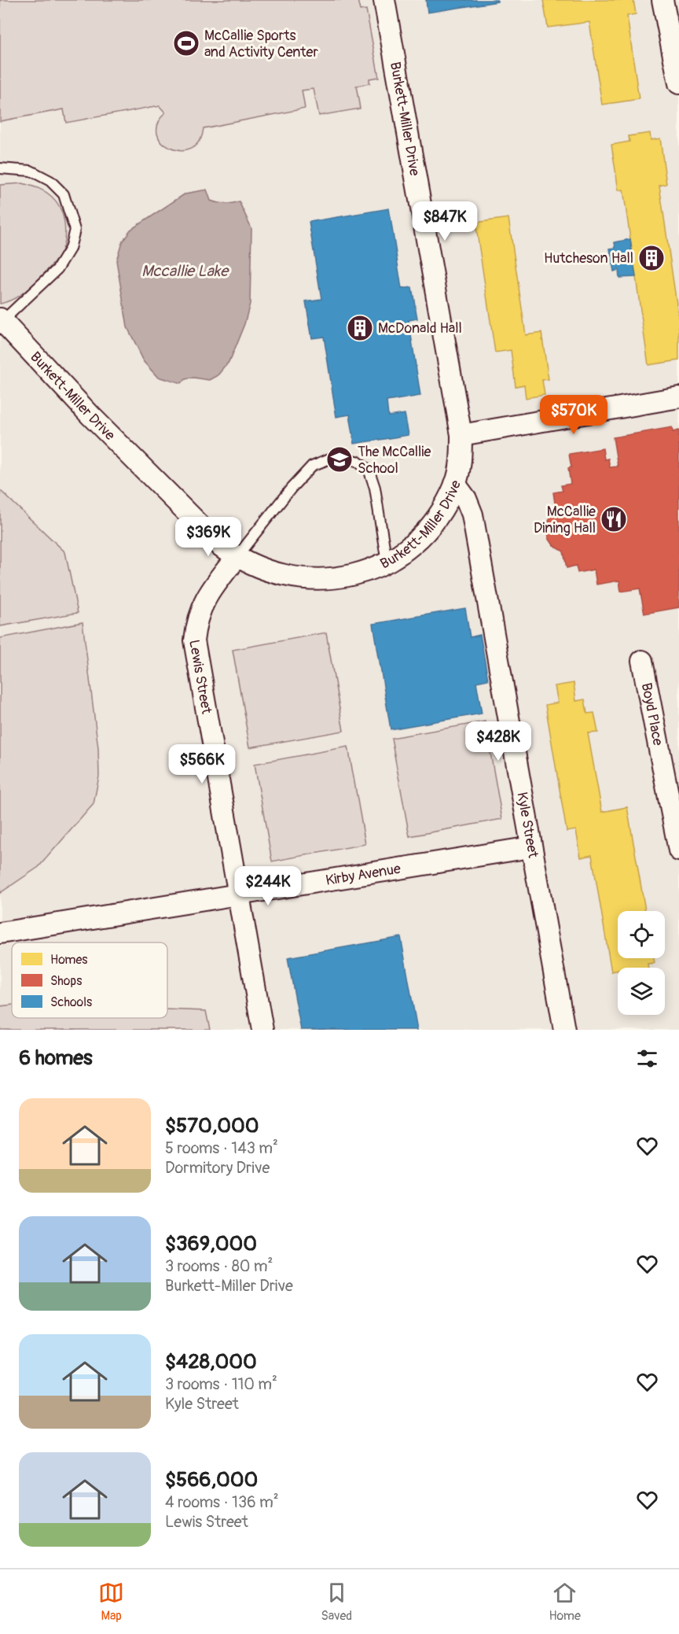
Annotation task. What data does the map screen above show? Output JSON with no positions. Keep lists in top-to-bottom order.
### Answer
{
  "streets": {
    "street": [
      "Burkett-Miller Drive",
      "Lewis Street",
      "Boyd Place",
      "Kyle Street",
      "Kirby Avenue"
    ]
  },
  "crossings": [
    ["Burkett-Miller Drive", "Lewis Street"],
    ["Burkett-Miller Drive", "Kyle Street"],
    ["Lewis Street", "Kirby Avenue"],
    ["Kyle Street", "Kirby Avenue"]
  ],
  "water": ["Mccallie Lake"],
  "places": {
    "sports": ["McCallie Sports and Activity Center"],
    "building": ["Hutcheson Hall", "McDonald Hall"],
    "school or university": ["The McCallie School"],
    "restaurant": ["McCallie Dining Hall"]
  },
  "legend": ["Homes", "Shops", "Schools"],
  "page": {
    "price": [
      "$847K",
      "$570K",
      "$369K",
      "$428K",
      "$566K",
      "$244K"
    ],
    "heading": "6 homes",
    "list": [
      {
        "name": "$570,000",
        "note": "5 rooms · 143 m² · Dormitory Drive"
      },
      {
        "name": "$369,000",
        "note": "3 rooms · 80 m² · Burkett-Miller Drive"
      },
      {
        "name": "$428,000",
        "note": "3 rooms · 110 m² · Kyle Street"
      },
      {
        "name": "$566,000",
        "note": "4 rooms · 136 m² · Lewis Street"
      }
    ],
    "tabs": ["Map", "Saved", "Home"]
  }
}
